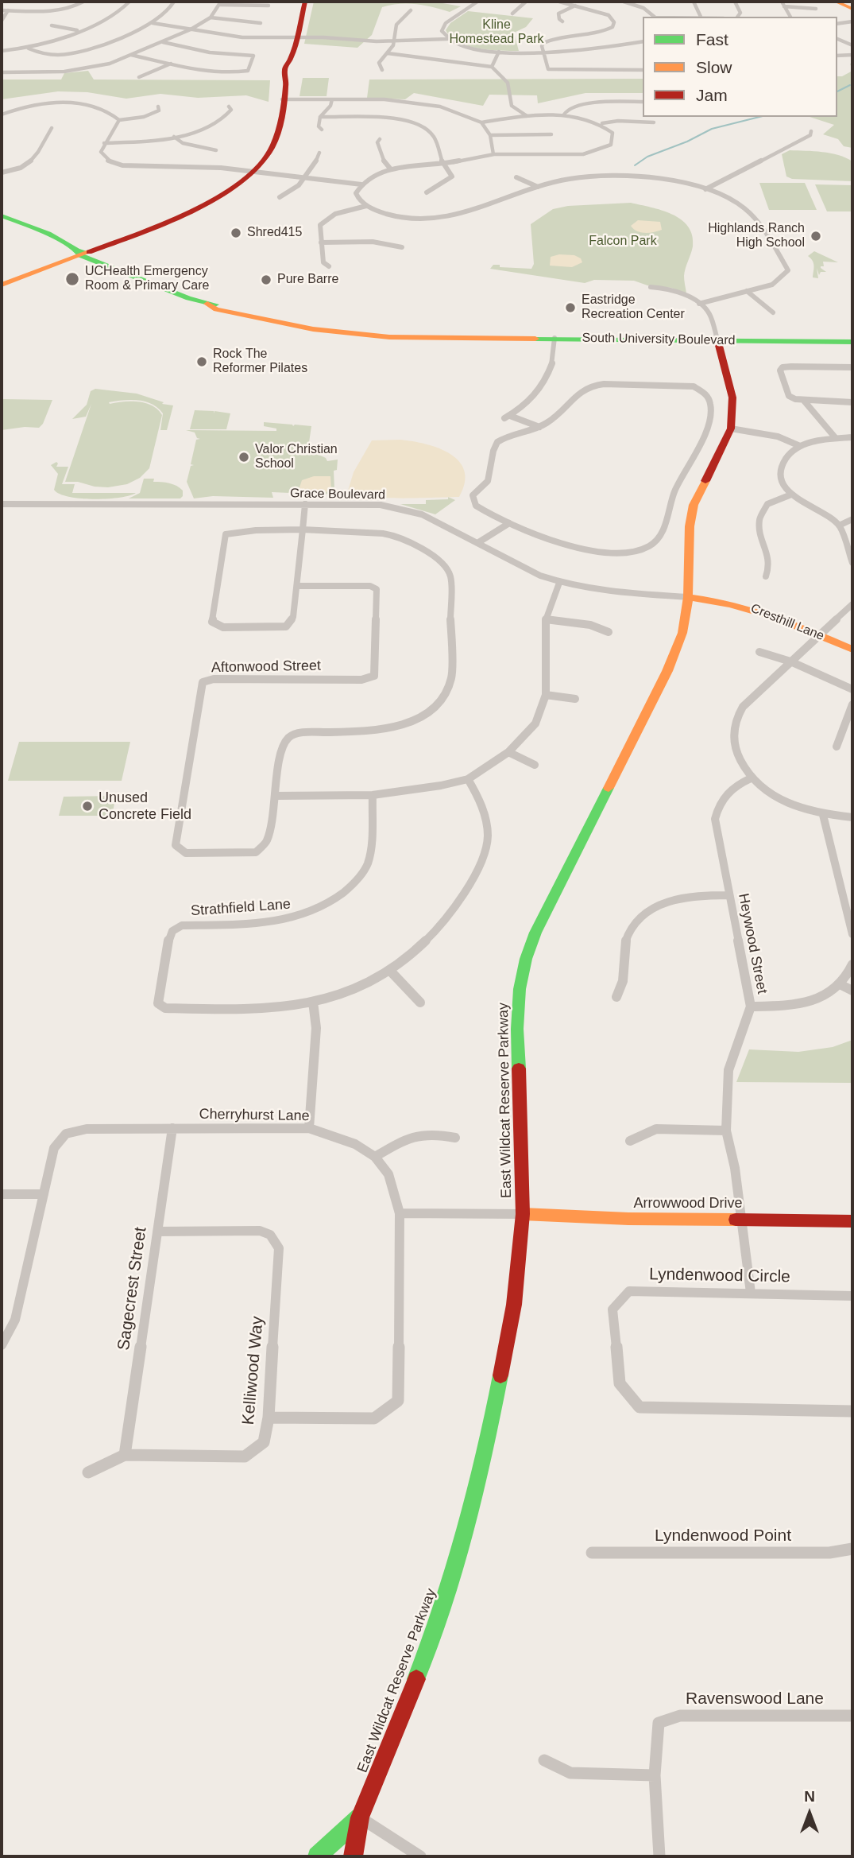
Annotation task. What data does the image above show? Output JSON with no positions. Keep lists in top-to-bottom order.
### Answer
{
  "streets": {
    "main road": [
      "South University Boulevard",
      "Cresthill Lane",
      "East Wildcat Reserve Parkway",
      "Arrowwood Drive"
    ],
    "street": [
      "Grace Boulevard",
      "Aftonwood Street",
      "Strathfield Lane",
      "Heywood Street",
      "Cherryhurst Lane",
      "Lyndenwood Circle",
      "Sagecrest Street",
      "Kelliwood Way",
      "Lyndenwood Point",
      "Ravenswood Lane"
    ]
  },
  "crossings": [
    ["South University Boulevard", "East Wildcat Reserve Parkway"],
    ["Grace Boulevard", "Cresthill Lane"],
    ["Grace Boulevard", "East Wildcat Reserve Parkway"],
    ["Cresthill Lane", "East Wildcat Reserve Parkway"],
    ["Heywood Street", "Arrowwood Drive"],
    ["Heywood Street", "Lyndenwood Circle"],
    ["East Wildcat Reserve Parkway", "Arrowwood Drive"],
    ["Cherryhurst Lane", "Sagecrest Street"],
    ["Cherryhurst Lane", "Kelliwood Way"],
    ["Sagecrest Street", "Kelliwood Way"]
  ],
  "parks": ["Kline Homestead Park", "Falcon Park"],
  "places": [
    "Shred415",
    "Highlands Ranch High School",
    "UCHealth Emergency Room & Primary Care",
    "Pure Barre",
    "Eastridge Recreation Center",
    "Rock The Reformer Pilates",
    "Valor Christian School",
    "Unused Concrete Field"
  ],
  "legend": ["Fast", "Slow", "Jam"],
  "north": "top"
}
